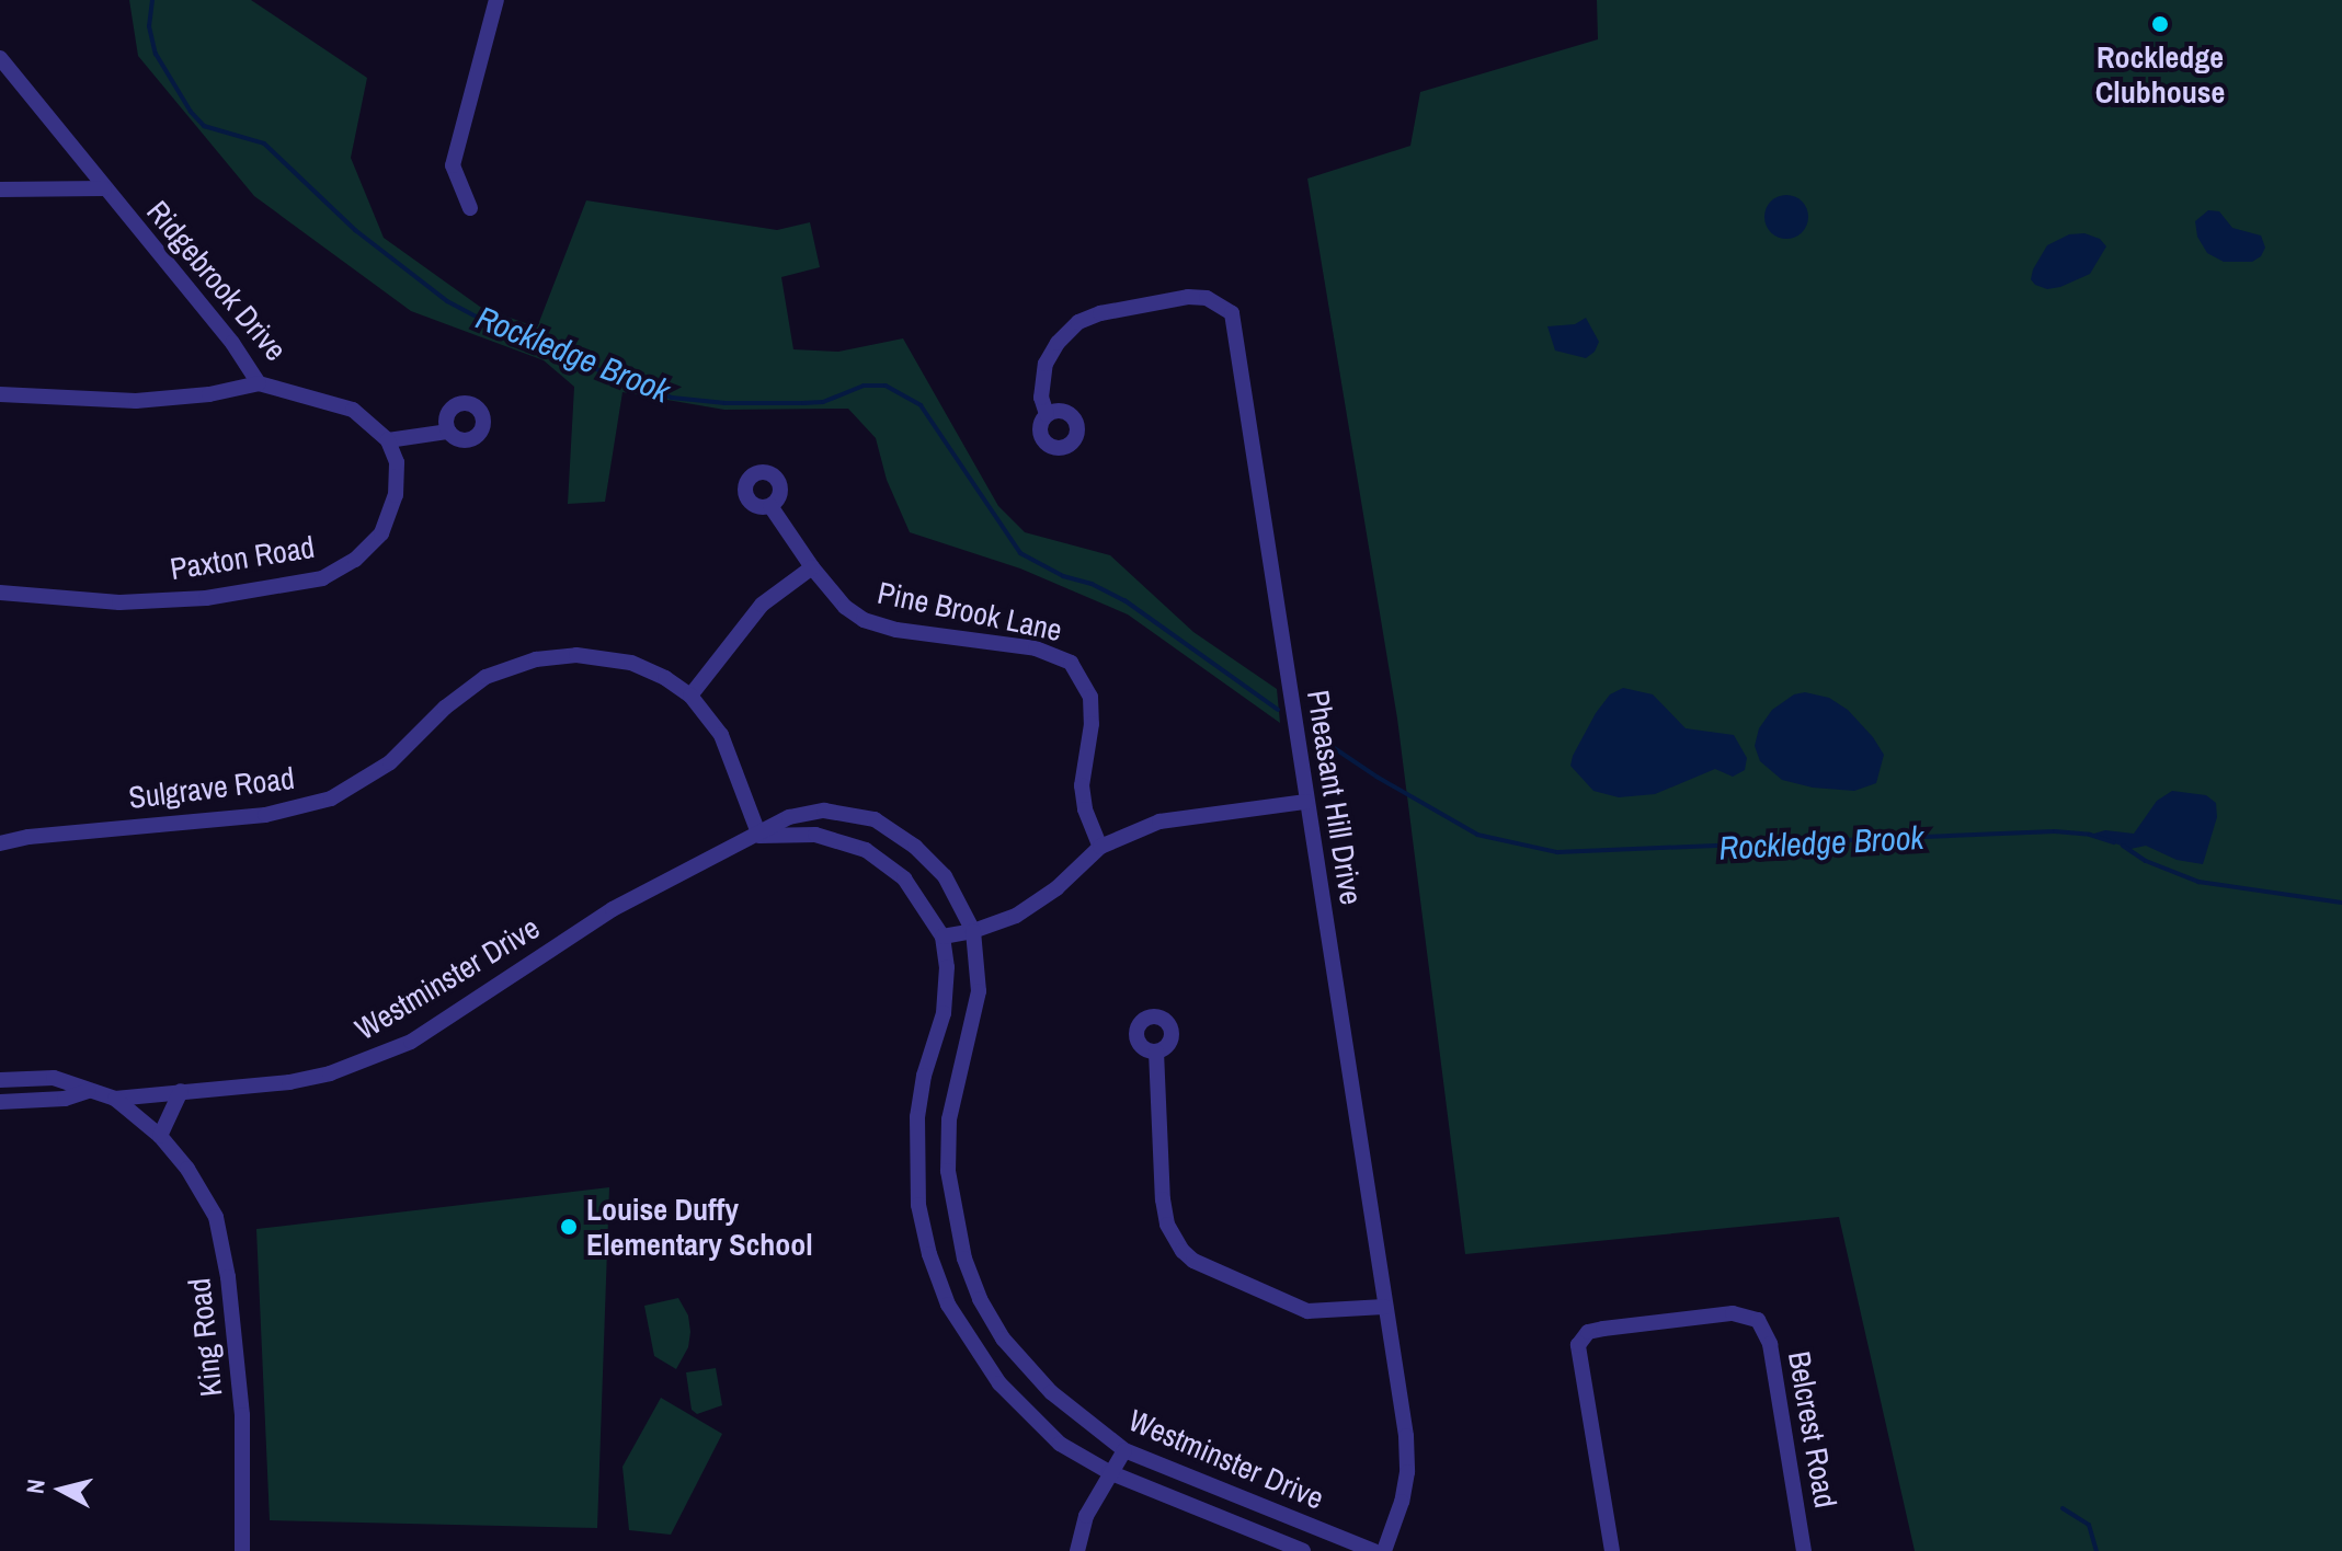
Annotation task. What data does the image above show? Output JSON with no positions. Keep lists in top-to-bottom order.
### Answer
{
  "streets": {
    "street": [
      "Ridgebrook Drive",
      "Paxton Road",
      "Pine Brook Lane",
      "Sulgrave Road",
      "Pheasant Hill Drive",
      "Westminster Drive",
      "King Road",
      "Belcrest Road"
    ]
  },
  "crossings": [
    ["Ridgebrook Drive", "Paxton Road"],
    ["Sulgrave Road", "Westminster Drive"],
    ["Westminster Drive", "King Road"]
  ],
  "water": ["Rockledge Brook"],
  "places": ["Rockledge Clubhouse", "Louise Duffy Elementary School"],
  "north": "left"
}
